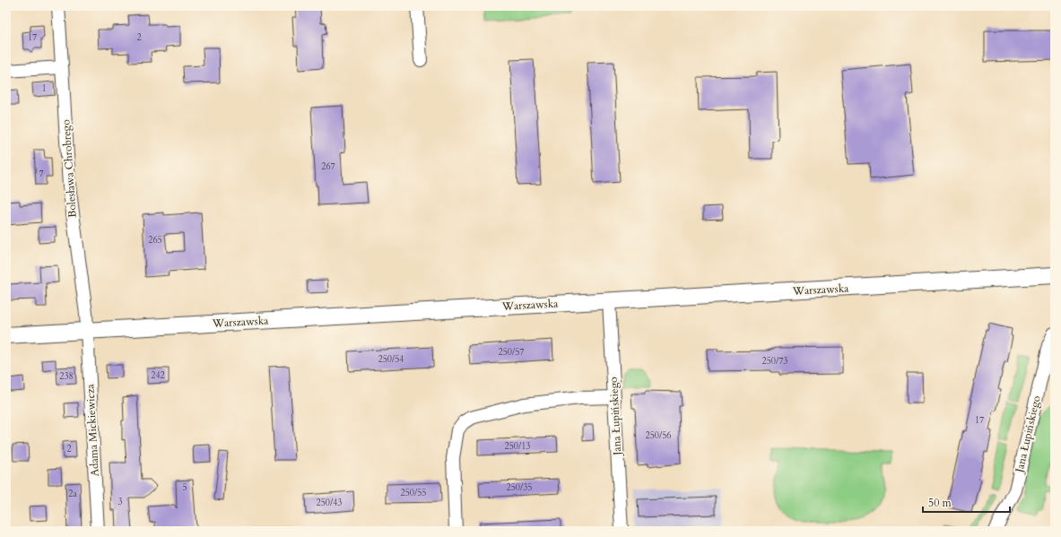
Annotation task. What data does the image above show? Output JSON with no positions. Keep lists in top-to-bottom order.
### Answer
{
  "streets": {
    "main road": ["Warszawska"],
    "street": ["Bolesława Chrobrego", "Jana Łupińskiego", "Adama Mickiewicza"]
  },
  "crossings": [
    ["Bolesława Chrobrego", "Warszawska"],
    ["Bolesława Chrobrego", "Adama Mickiewicza"],
    ["Warszawska", "Jana Łupińskiego"],
    ["Warszawska", "Adama Mickiewicza"]
  ],
  "house_numbers": [
    "17",
    "2",
    "1",
    "267",
    "7",
    "265",
    "250/57",
    "250/54",
    "250/73",
    "242",
    "238",
    "17",
    "250/56",
    "250/13",
    "2",
    "5",
    "250/35",
    "250/55",
    "2a",
    "3",
    "250/43"
  ],
  "scale_bar": "50 m"
}
